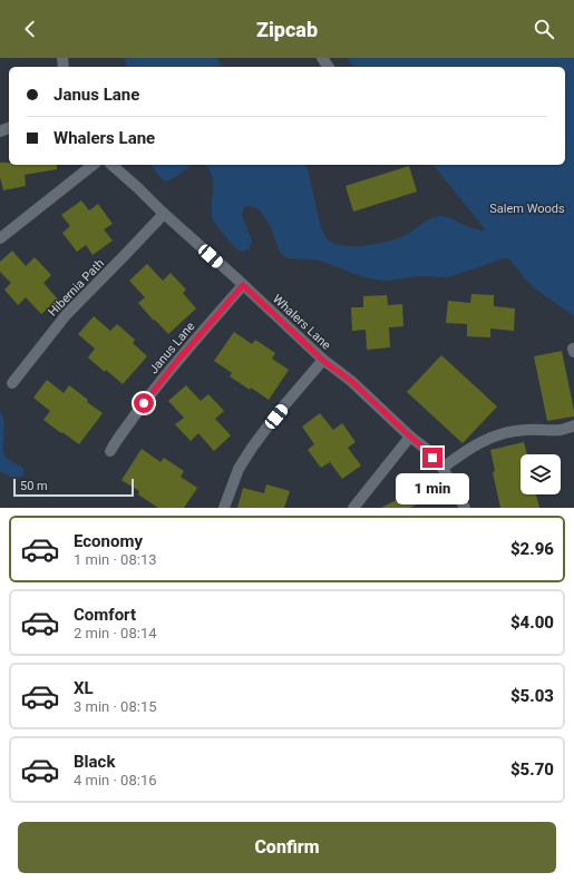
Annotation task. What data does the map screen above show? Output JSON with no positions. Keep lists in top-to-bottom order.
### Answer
{
  "streets": {
    "street": ["Hibernia Path", "Whalers Lane", "Janus Lane"]
  },
  "crossings": [
    ["Hibernia Path", "Whalers Lane"],
    ["Whalers Lane", "Janus Lane"]
  ],
  "parks": ["Salem Woods"],
  "scale_bar": "50 m",
  "page": {
    "header": "Zipcab",
    "banner": ["Janus Lane", "Whalers Lane"],
    "bubble": "1 min",
    "scale": "50 m",
    "list": [
      {
        "name": "Economy",
        "note": "1 min · 08:13",
        "value": "$2.96"
      },
      {
        "name": "Comfort",
        "note": "2 min · 08:14",
        "value": "$4.00"
      },
      {
        "name": "XL",
        "note": "3 min · 08:15",
        "value": "$5.03"
      },
      {
        "name": "Black",
        "note": "4 min · 08:16",
        "value": "$5.70"
      }
    ],
    "buttons": "Confirm"
  }
}
